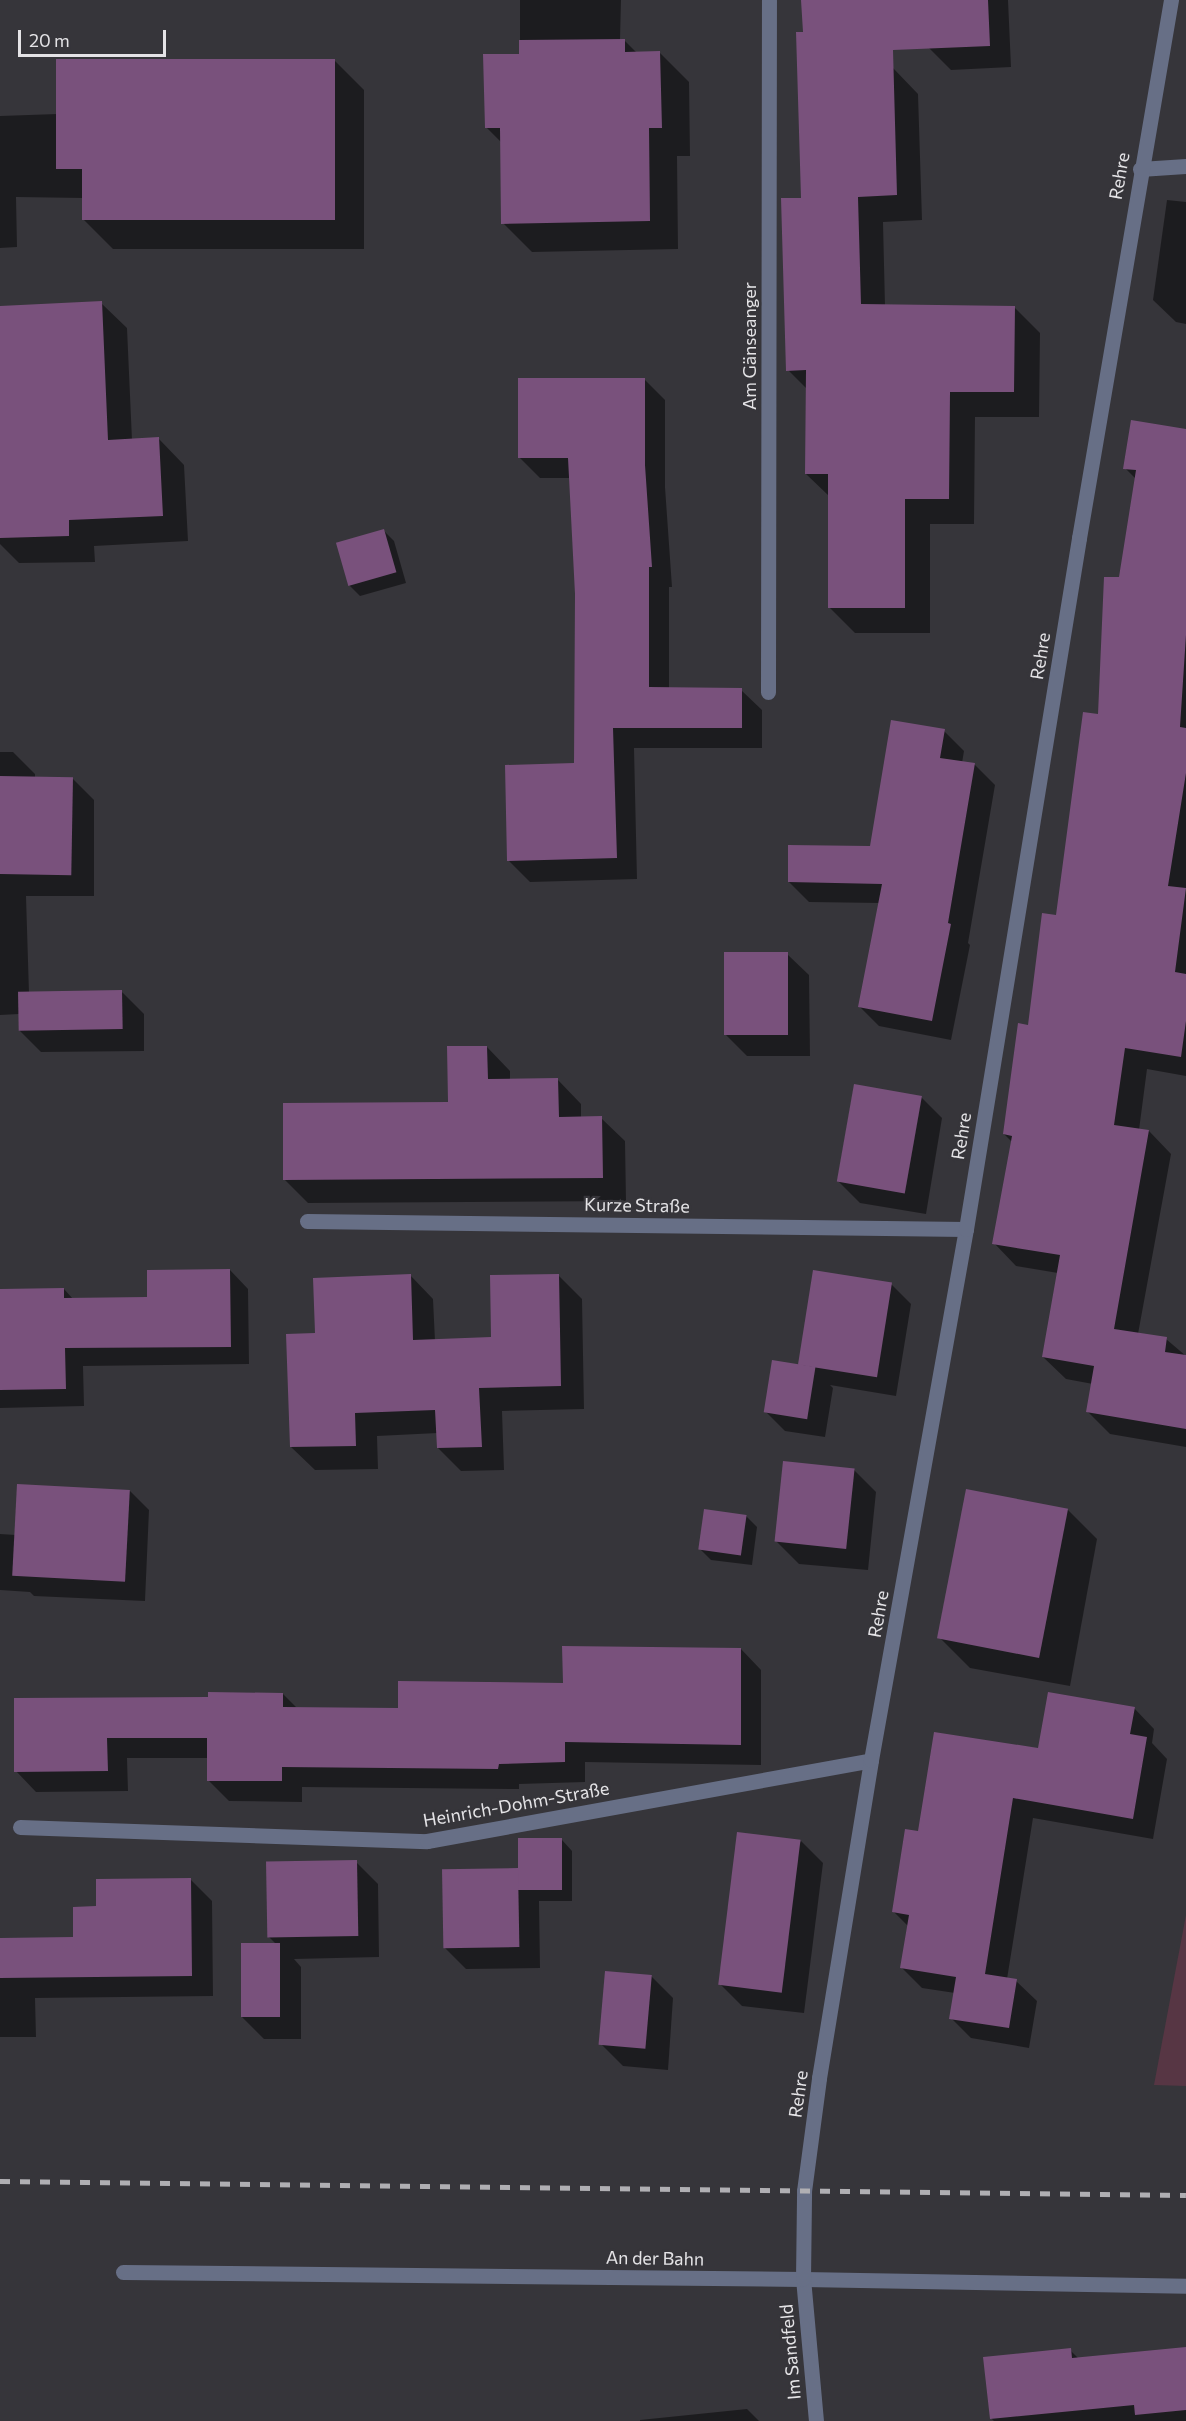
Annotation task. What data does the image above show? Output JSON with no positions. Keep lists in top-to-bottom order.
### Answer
{
  "streets": {
    "street": [
      "Rehre",
      "Am Gänseanger",
      "Kurze Straße",
      "Heinrich-Dohm-Straße",
      "An der Bahn",
      "Im Sandfeld"
    ]
  },
  "crossings": [
    ["Rehre", "Kurze Straße"],
    ["Rehre", "Heinrich-Dohm-Straße"],
    ["Rehre", "An der Bahn"],
    ["Rehre", "Im Sandfeld"],
    ["An der Bahn", "Im Sandfeld"]
  ],
  "scale_bar": "20 m"
}
